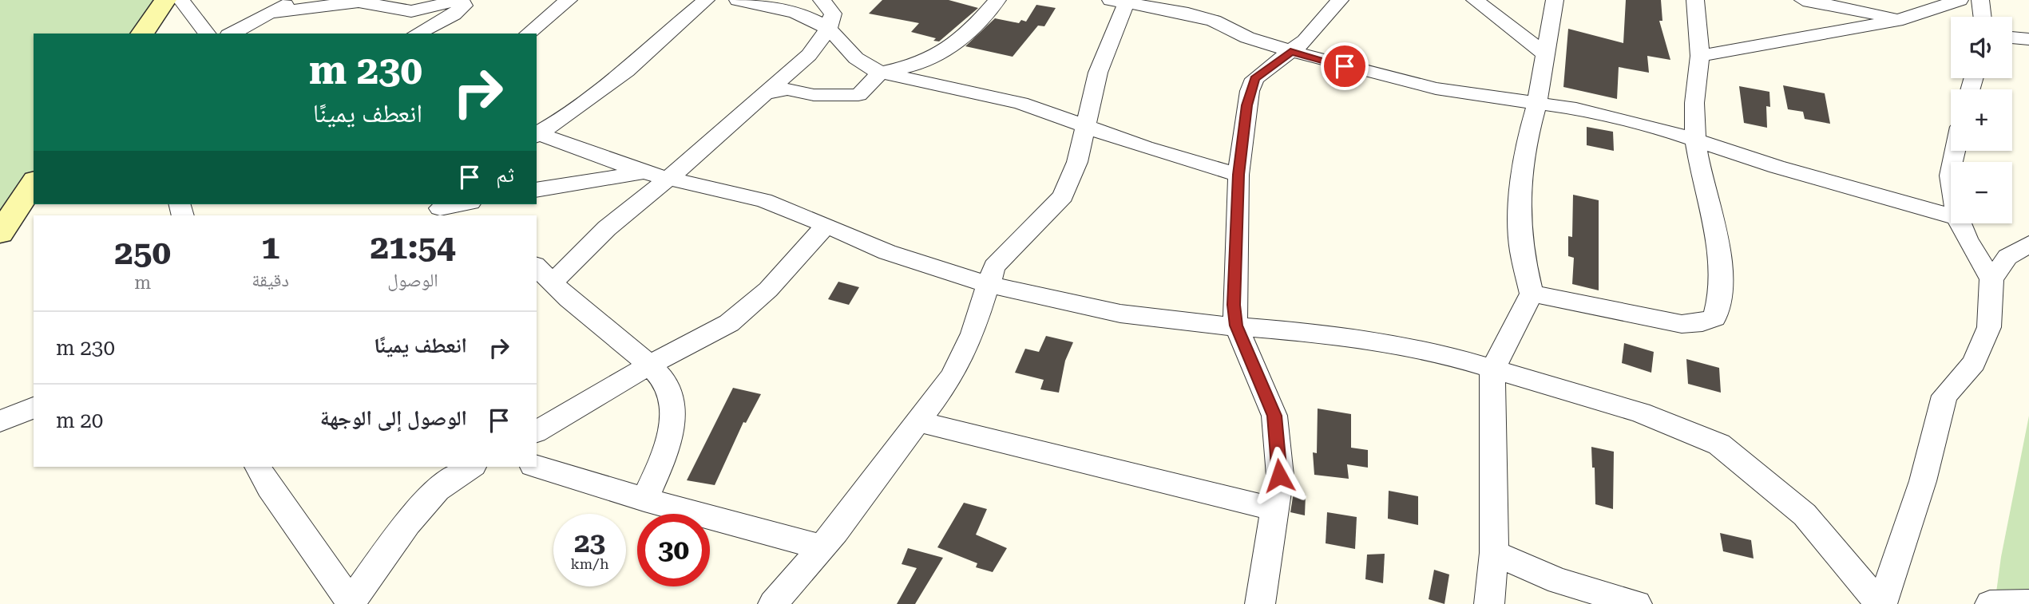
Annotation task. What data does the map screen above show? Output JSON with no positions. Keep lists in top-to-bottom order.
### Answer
{
  "page": {
    "map_buttons": ["+", "−"],
    "turn": ["230 m", "انعطف يمينًا"],
    "then": "ثم",
    "eta": [
      "21:54",
      "الوصول",
      "1",
      "دقيقة",
      "250",
      "m"
    ],
    "list": [
      {
        "name": "انعطف يمينًا",
        "value": "230 m"
      },
      {
        "name": "الوصول إلى الوجهة",
        "value": "20 m"
      }
    ],
    "speed": "23 km/h",
    "limit": "30"
  }
}
